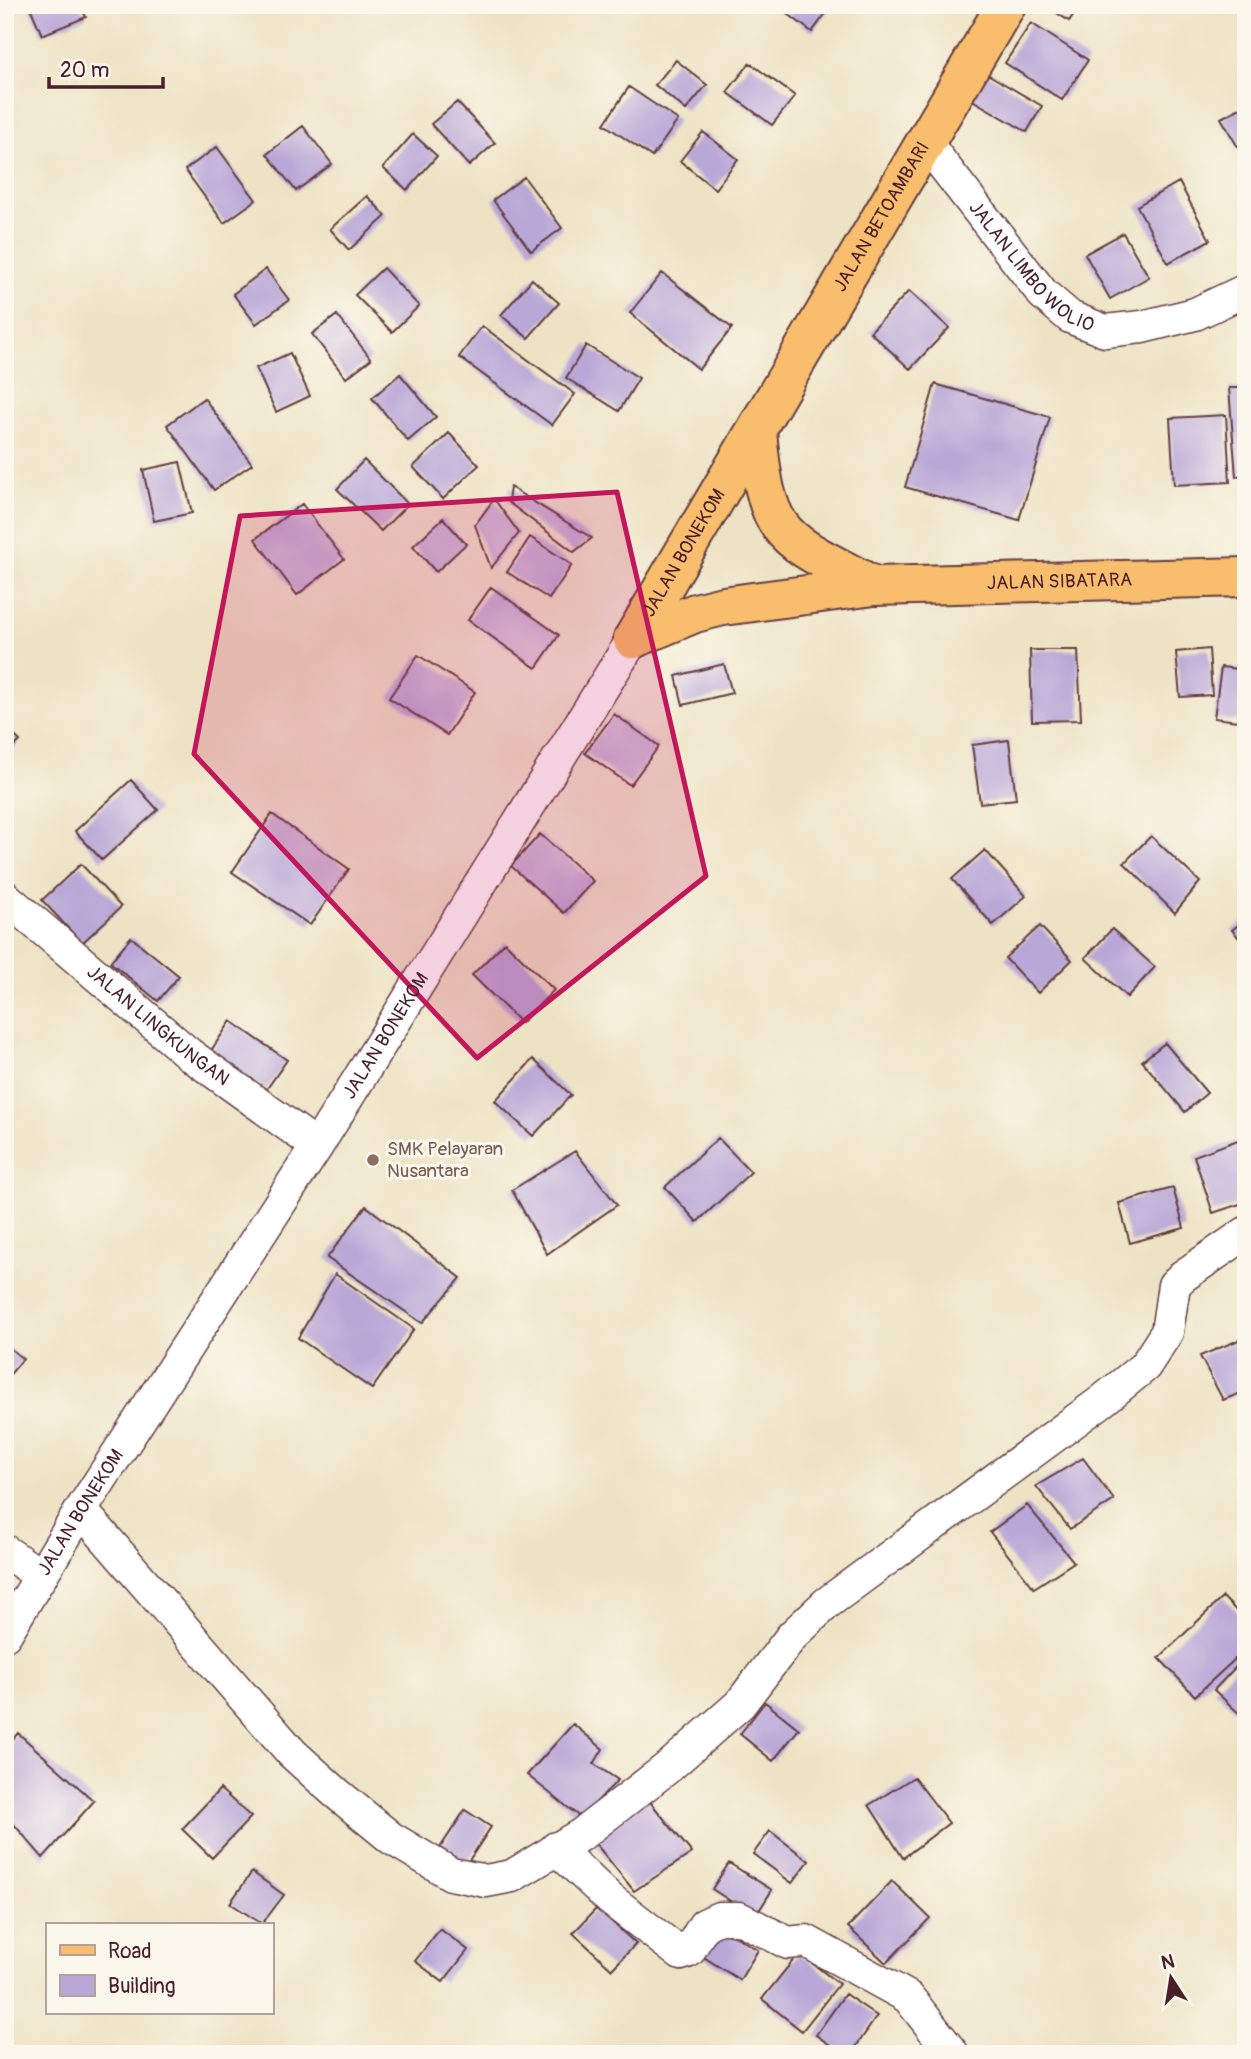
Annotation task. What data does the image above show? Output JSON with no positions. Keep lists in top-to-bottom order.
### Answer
{
  "streets": {
    "main road": ["JALAN BETOAMBARI", "JALAN BONEKOM", "JALAN SIBATARA"],
    "street": ["JALAN LIMBO WOLIO", "JALAN LINGKUNGAN"]
  },
  "crossings": [
    ["JALAN BETOAMBARI", "JALAN LIMBO WOLIO"],
    ["JALAN BETOAMBARI", "JALAN BONEKOM"],
    ["JALAN BETOAMBARI", "JALAN SIBATARA"],
    ["JALAN BONEKOM", "JALAN SIBATARA"],
    ["JALAN BONEKOM", "JALAN LINGKUNGAN"]
  ],
  "places": ["SMK Pelayaran Nusantara"],
  "legend": ["Road", "Building"],
  "scale_bar": "20 m",
  "north": "top"
}
